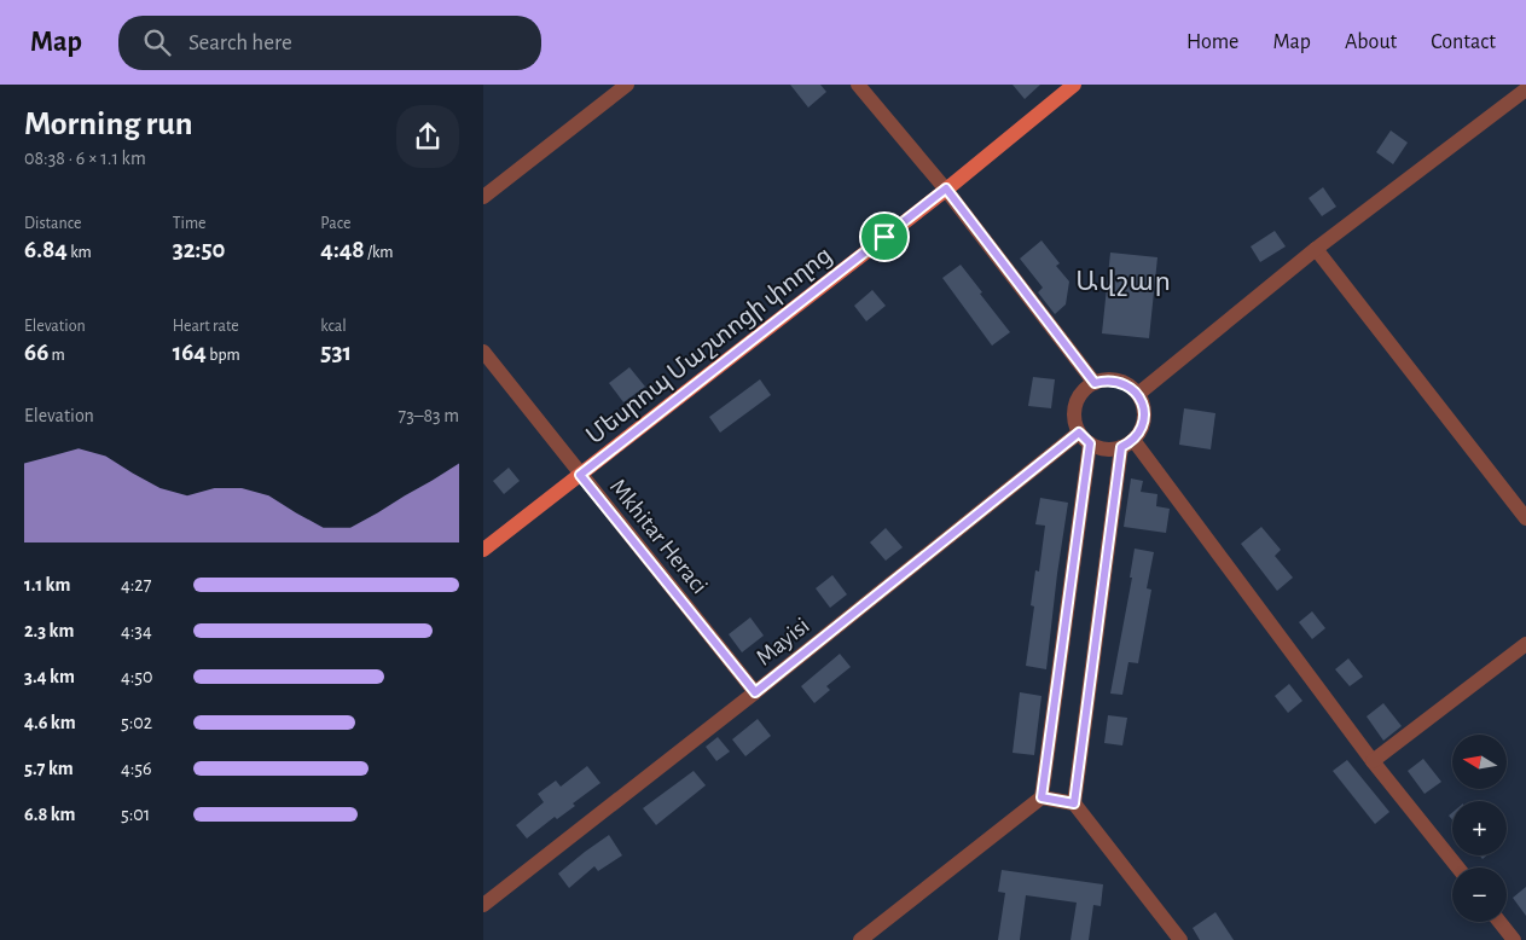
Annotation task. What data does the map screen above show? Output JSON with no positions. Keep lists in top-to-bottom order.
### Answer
{
  "streets": {
    "main road": ["Մեսրոպ Մաշտոցի փողոց"],
    "street": ["Mkhitar Heraci", "Mayisi"]
  },
  "crossings": [
    ["Մեսրոպ Մաշտոցի փողոց", "Mkhitar Heraci"],
    ["Mkhitar Heraci", "Mayisi"]
  ],
  "districts": ["Ավշար"],
  "north": "left",
  "page": {
    "header": "Map",
    "search": "Search here",
    "nav": [
      "Home",
      "Map",
      "About",
      "Contact"
    ],
    "heading": ["Morning run", "08:38 · 6 × 1.1 km"],
    "stats": [
      ["Distance", "6.84 km"],
      ["Time", "32:50"],
      ["Pace", "4:48 /km"],
      ["Elevation", "66 m"],
      ["Heart rate", "164 bpm"],
      ["kcal", "531"]
    ],
    "chart": ["Elevation", "73–83 m"],
    "list": [
      {
        "name": "1.1 km",
        "note": "4:27"
      },
      {
        "name": "2.3 km",
        "note": "4:34"
      },
      {
        "name": "3.4 km",
        "note": "4:50"
      },
      {
        "name": "4.6 km",
        "note": "5:02"
      },
      {
        "name": "5.7 km",
        "note": "4:56"
      },
      {
        "name": "6.8 km",
        "note": "5:01"
      }
    ],
    "map_buttons": ["+", "−"]
  }
}
